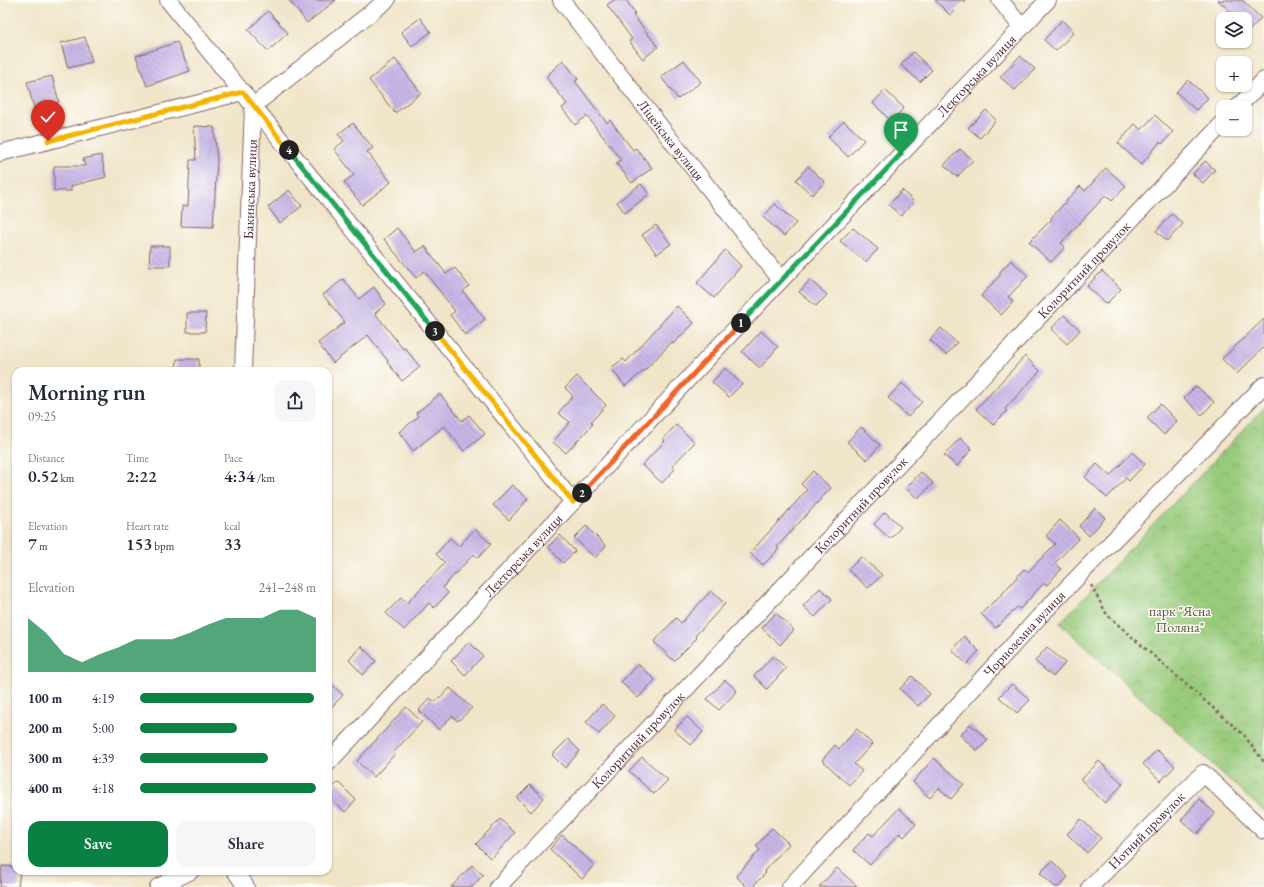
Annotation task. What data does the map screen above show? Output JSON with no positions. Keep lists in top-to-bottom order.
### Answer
{
  "streets": {
    "street": [
      "Лекторська вулиця",
      "Ліцейська вулиця",
      "Бакинська вулиця",
      "Колоритний провулок",
      "Чорноземна вулиця",
      "Нотний провулок"
    ]
  },
  "crossings": [
    ["Лекторська вулиця", "Ліцейська вулиця"]
  ],
  "parks": ["парк \"Ясна Поляна\""],
  "page": {
    "map_buttons": ["+", "−"],
    "pins": [
      "4",
      "1",
      "3",
      "2"
    ],
    "heading": ["Morning run", "09:25"],
    "stats": [
      ["Distance", "0.52 km"],
      ["Time", "2:22"],
      ["Pace", "4:34 /km"],
      ["Elevation", "7 m"],
      ["Heart rate", "153 bpm"],
      ["kcal", "33"]
    ],
    "chart": ["Elevation", "241–248 m"],
    "list": [
      {
        "name": "100 m",
        "note": "4:19"
      },
      {
        "name": "200 m",
        "note": "5:00"
      },
      {
        "name": "300 m",
        "note": "4:39"
      },
      {
        "name": "400 m",
        "note": "4:18"
      }
    ],
    "buttons": ["Save", "Share"]
  }
}
